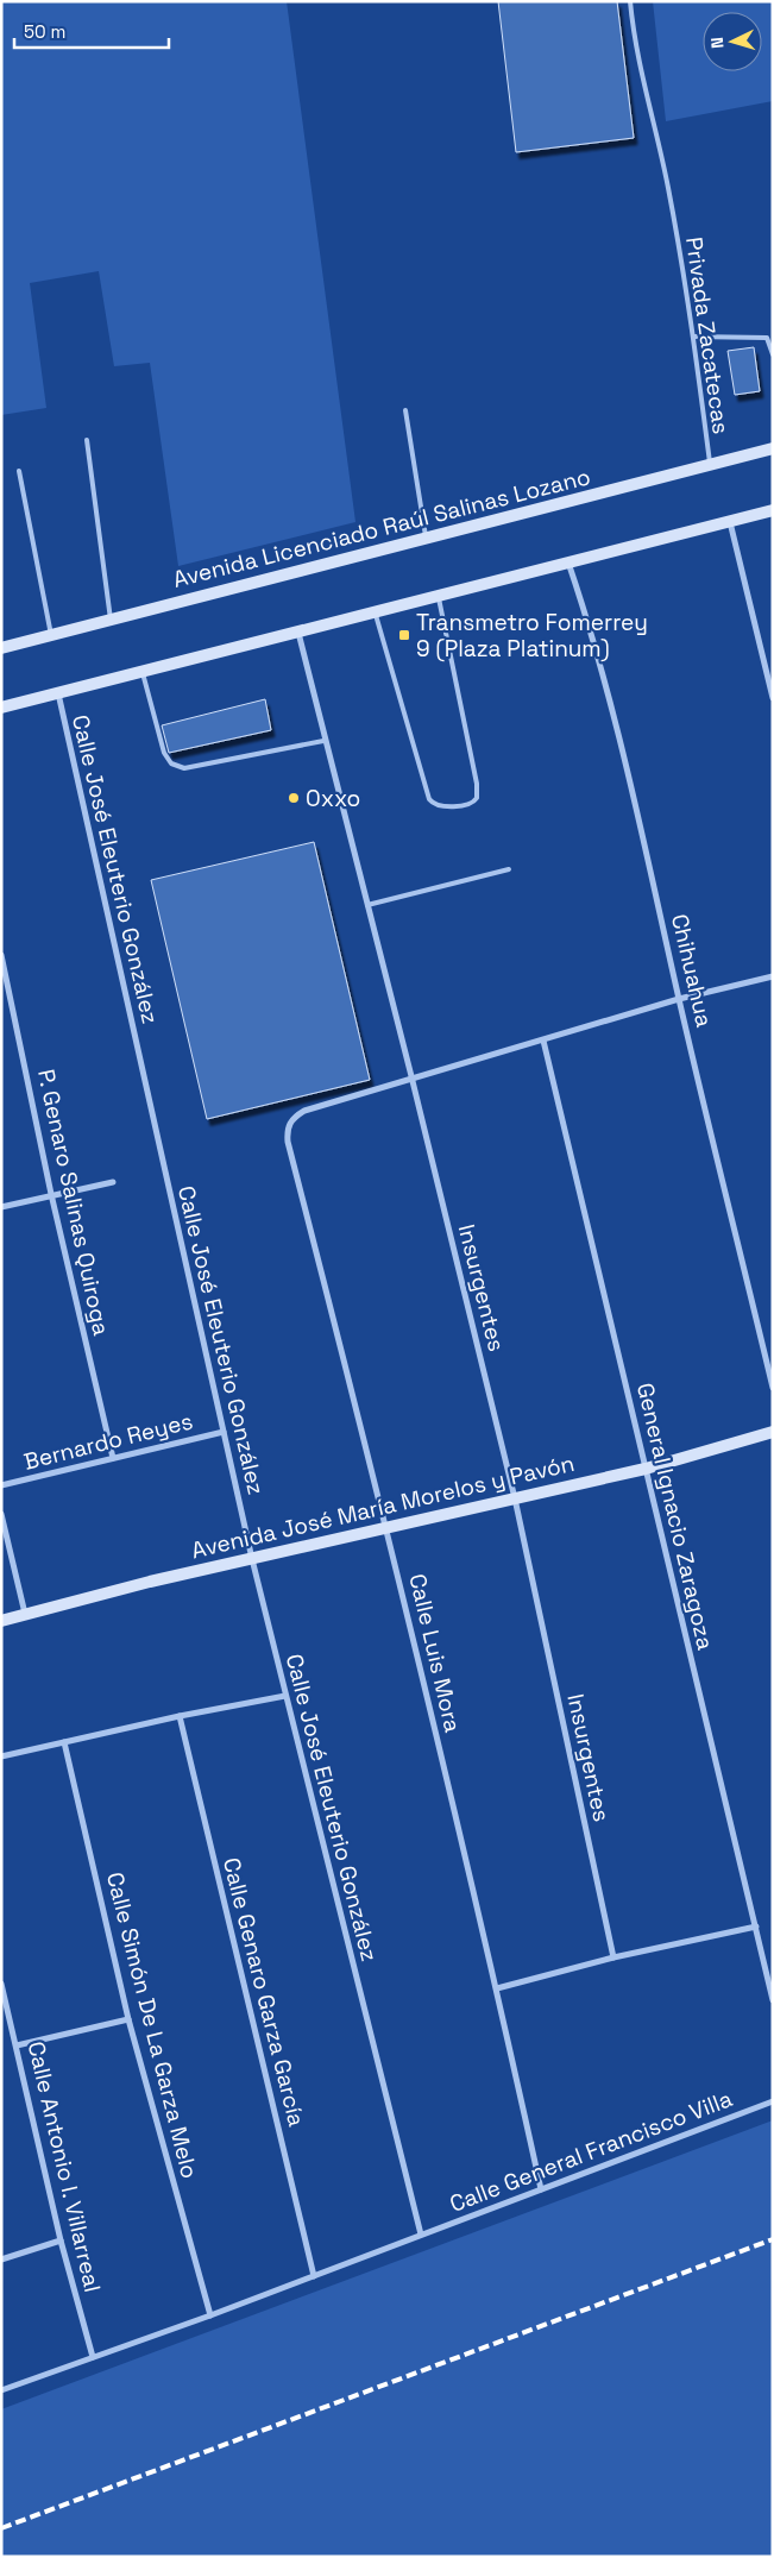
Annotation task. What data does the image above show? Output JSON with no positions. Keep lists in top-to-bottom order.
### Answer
{
  "streets": {
    "main road": ["Avenida Licenciado Raúl Salinas Lozano", "Avenida José María Morelos y Pavón"],
    "street": [
      "Calle José Eleuterio González",
      "Chihuahua",
      "P. Genaro Salinas Quiroga",
      "Insurgentes",
      "Bernardo Reyes",
      "General Ignacio Zaragoza",
      "Calle Luis Mora",
      "Calle Genaro Garza García",
      "Calle Simón De La Garza Melo",
      "Calle General Francisco Villa",
      "Calle Antonio I. Villarreal"
    ],
    "lane": ["Privada Zacatecas"]
  },
  "crossings": [
    ["Privada Zacatecas", "Avenida Licenciado Raúl Salinas Lozano"],
    ["Calle José Eleuterio González", "Bernardo Reyes"],
    ["Calle José Eleuterio González", "Avenida José María Morelos y Pavón"],
    ["Calle José Eleuterio González", "Calle General Francisco Villa"],
    ["P. Genaro Salinas Quiroga", "Bernardo Reyes"],
    ["Insurgentes", "Avenida José María Morelos y Pavón"],
    ["Insurgentes", "Calle Luis Mora"],
    ["Avenida José María Morelos y Pavón", "General Ignacio Zaragoza"],
    ["Avenida José María Morelos y Pavón", "Calle Luis Mora"],
    ["Calle Luis Mora", "Calle General Francisco Villa"],
    ["Calle Genaro Garza García", "Calle General Francisco Villa"],
    ["Calle Simón De La Garza Melo", "Calle General Francisco Villa"],
    ["Calle General Francisco Villa", "Calle Antonio I. Villarreal"]
  ],
  "places": {
    "transit": ["Transmetro Fomerrey 9 (Plaza Platinum)"],
    "other": ["Oxxo"]
  },
  "scale_bar": "50 m",
  "north": "left"
}
